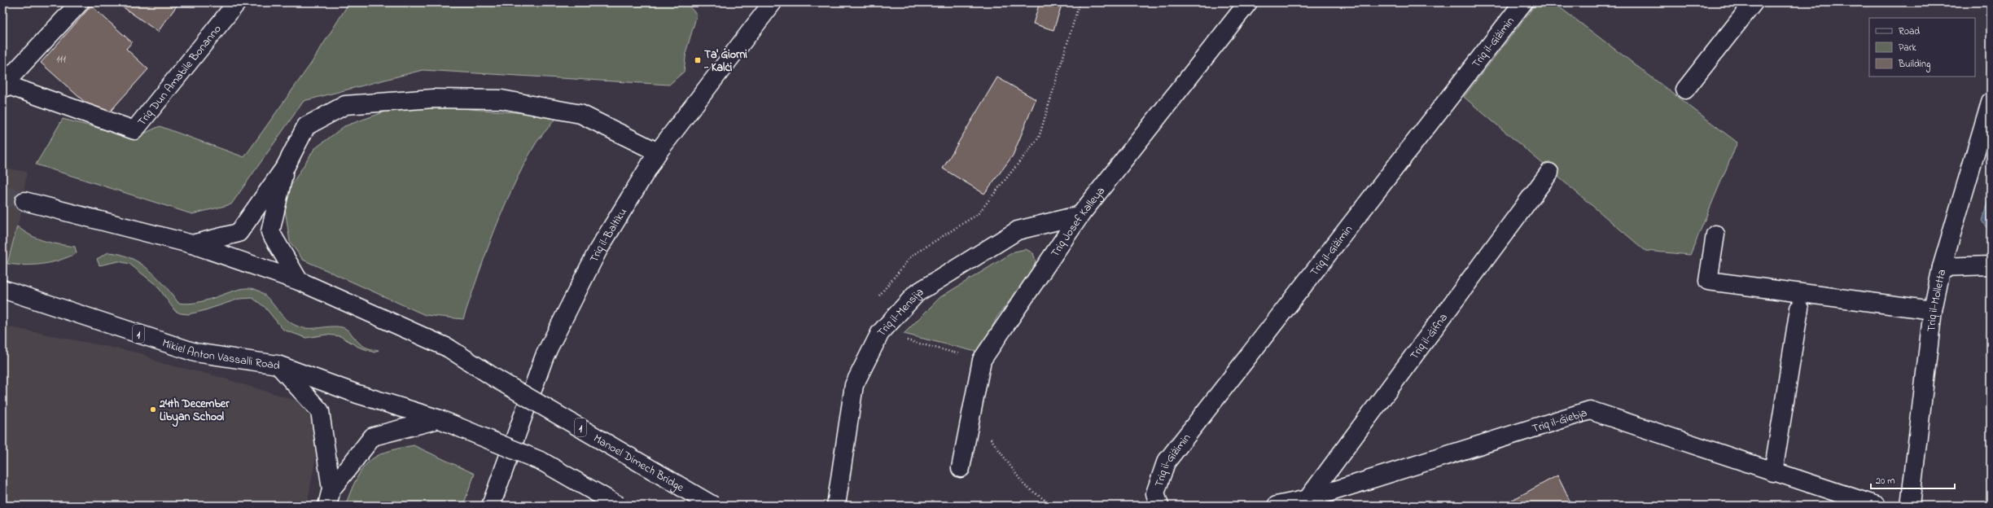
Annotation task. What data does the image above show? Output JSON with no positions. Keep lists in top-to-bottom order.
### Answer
{
  "streets": {
    "main road": [
      "Triq il-Giżimin",
      "Triq Dun Amabile Bonanno",
      "Triq Josef Kalleya",
      "Triq il-Baltiku",
      "Triq il-Molletta",
      "Triq il-Mensija",
      "1",
      "Triq il-Ġifna",
      "Mikiel Anton Vassalli Road",
      "Triq il-Ǵiebja",
      "Manoel Dimech Bridge"
    ]
  },
  "crossings": [
    ["Triq Josef Kalleya", "Triq il-Mensija"],
    ["1", "Mikiel Anton Vassalli Road"],
    ["1", "Manoel Dimech Bridge"],
    ["Triq il-Ġifna", "Triq il-Ǵiebja"]
  ],
  "places": {
    "transit": ["Ta' Ġiorni - Kalċi"],
    "other": ["24th December Libyan School"]
  },
  "house_numbers": ["111"],
  "legend": ["Road", "Park", "Building"],
  "scale_bar": "20 m"
}
